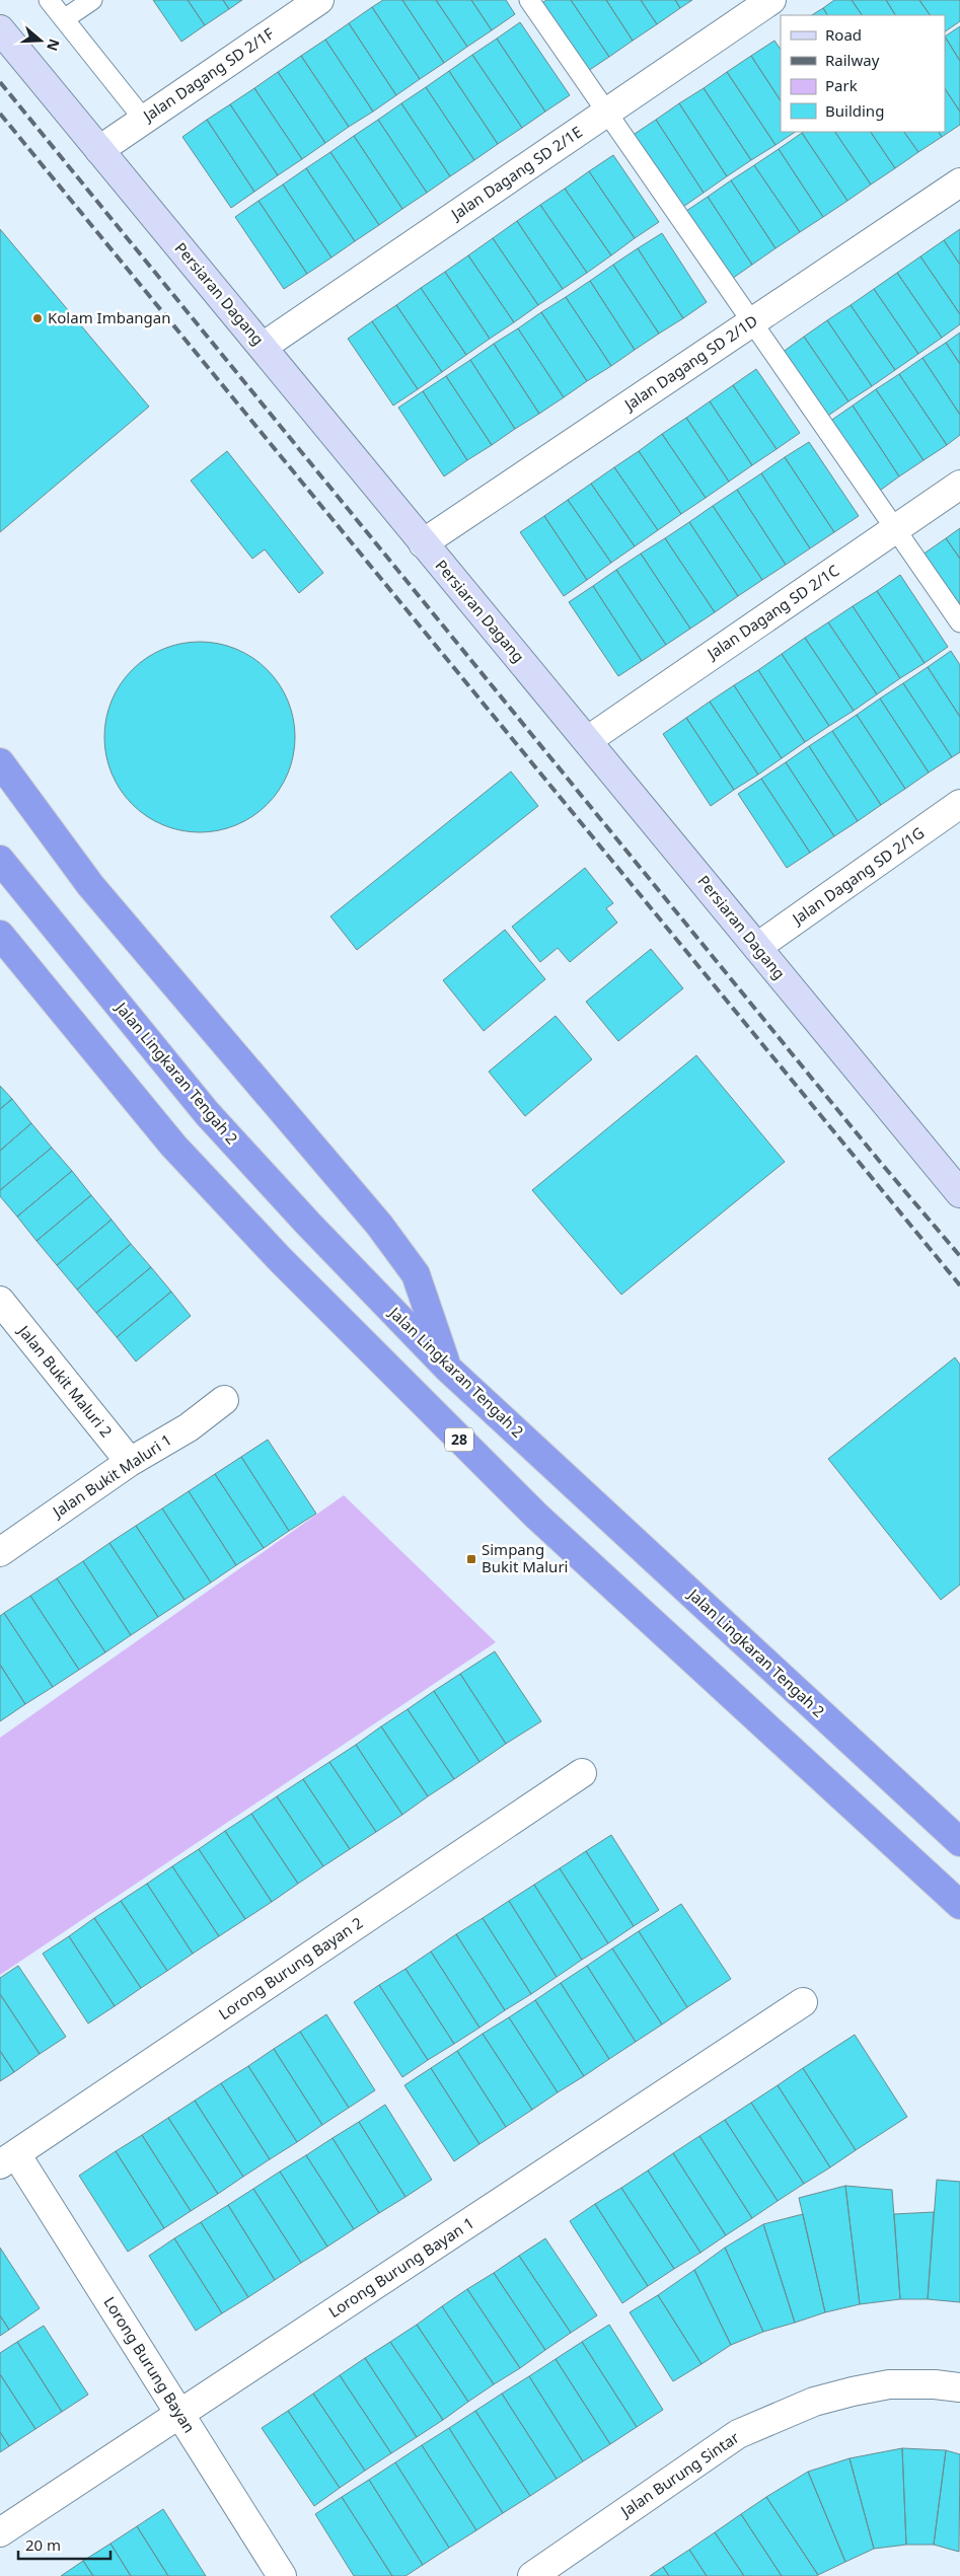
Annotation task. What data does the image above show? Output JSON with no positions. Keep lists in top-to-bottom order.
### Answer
{
  "streets": {
    "highway": ["Jalan Lingkaran Tengah 2", "28"],
    "main road": ["Persiaran Dagang"],
    "street": [
      "Jalan Dagang SD 2/1F",
      "Jalan Dagang SD 2/1E",
      "Jalan Dagang SD 2/1D",
      "Jalan Dagang SD 2/1C",
      "Jalan Dagang SD 2/1G",
      "Jalan Bukit Maluri 2",
      "Jalan Bukit Maluri 1",
      "Lorong Burung Bayan 2",
      "Lorong Burung Bayan 1",
      "Lorong Burung Bayan",
      "Jalan Burung Sintar"
    ]
  },
  "crossings": [
    ["Jalan Dagang SD 2/1F", "Persiaran Dagang"],
    ["Jalan Dagang SD 2/1E", "Persiaran Dagang"],
    ["Persiaran Dagang", "Jalan Dagang SD 2/1D"],
    ["Persiaran Dagang", "Jalan Dagang SD 2/1C"],
    ["Persiaran Dagang", "Jalan Dagang SD 2/1G"],
    ["Jalan Bukit Maluri 2", "Jalan Bukit Maluri 1"],
    ["Lorong Burung Bayan 2", "Lorong Burung Bayan"],
    ["Lorong Burung Bayan 1", "Lorong Burung Bayan"]
  ],
  "places": {
    "other": ["Kolam Imbangan"],
    "transit": ["Simpang Bukit Maluri"]
  },
  "legend": [
    "Road",
    "Railway",
    "Park",
    "Building"
  ],
  "scale_bar": "20 m",
  "north": "right"
}
